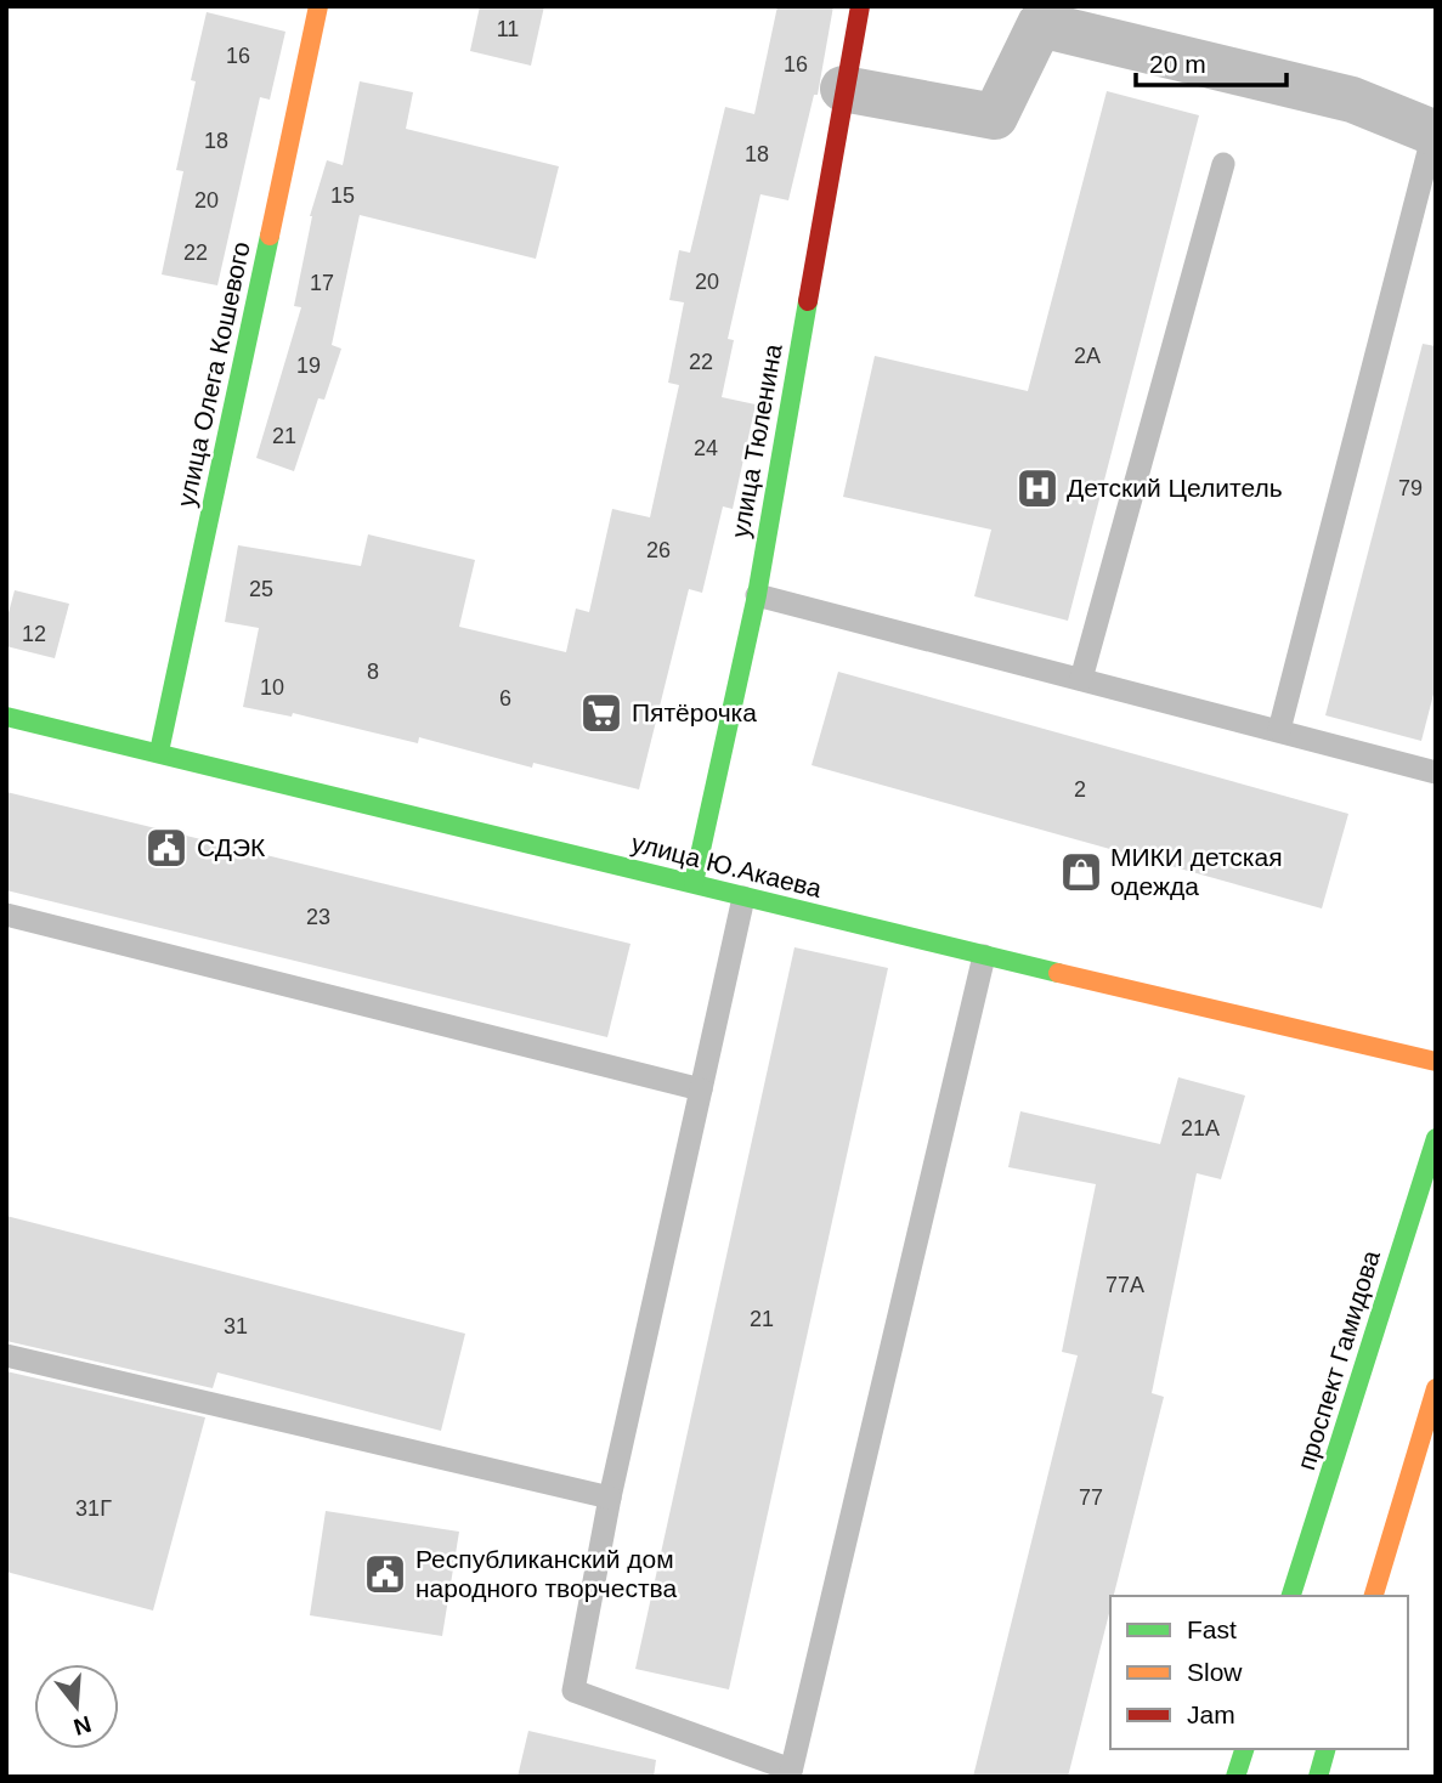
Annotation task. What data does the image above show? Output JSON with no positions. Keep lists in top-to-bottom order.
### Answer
{
  "streets": {
    "main road": [
      "улица Олега Кошевого",
      "улица Тюленина",
      "улица Ю.Акаева",
      "проспект Гамидова"
    ]
  },
  "crossings": [
    ["улица Олега Кошевого", "улица Ю.Акаева"],
    ["улица Тюленина", "улица Ю.Акаева"]
  ],
  "places": {
    "hospital": ["Детский Целитель"],
    "supermarket": ["Пятёрочка"],
    "public building": ["СДЭК", "Республиканский дом народного творчества"],
    "shop": ["МИКИ детская одежда"]
  },
  "house_numbers": [
    "11",
    "16",
    "16",
    "18",
    "18",
    "15",
    "20",
    "22",
    "20",
    "17",
    "2А",
    "22",
    "19",
    "21",
    "24",
    "79",
    "26",
    "25",
    "12",
    "8",
    "10",
    "6",
    "2",
    "23",
    "21А",
    "77А",
    "21",
    "31",
    "77",
    "31Г"
  ],
  "legend": ["Fast", "Slow", "Jam"],
  "scale_bar": "20 m",
  "north": "bottom"
}
